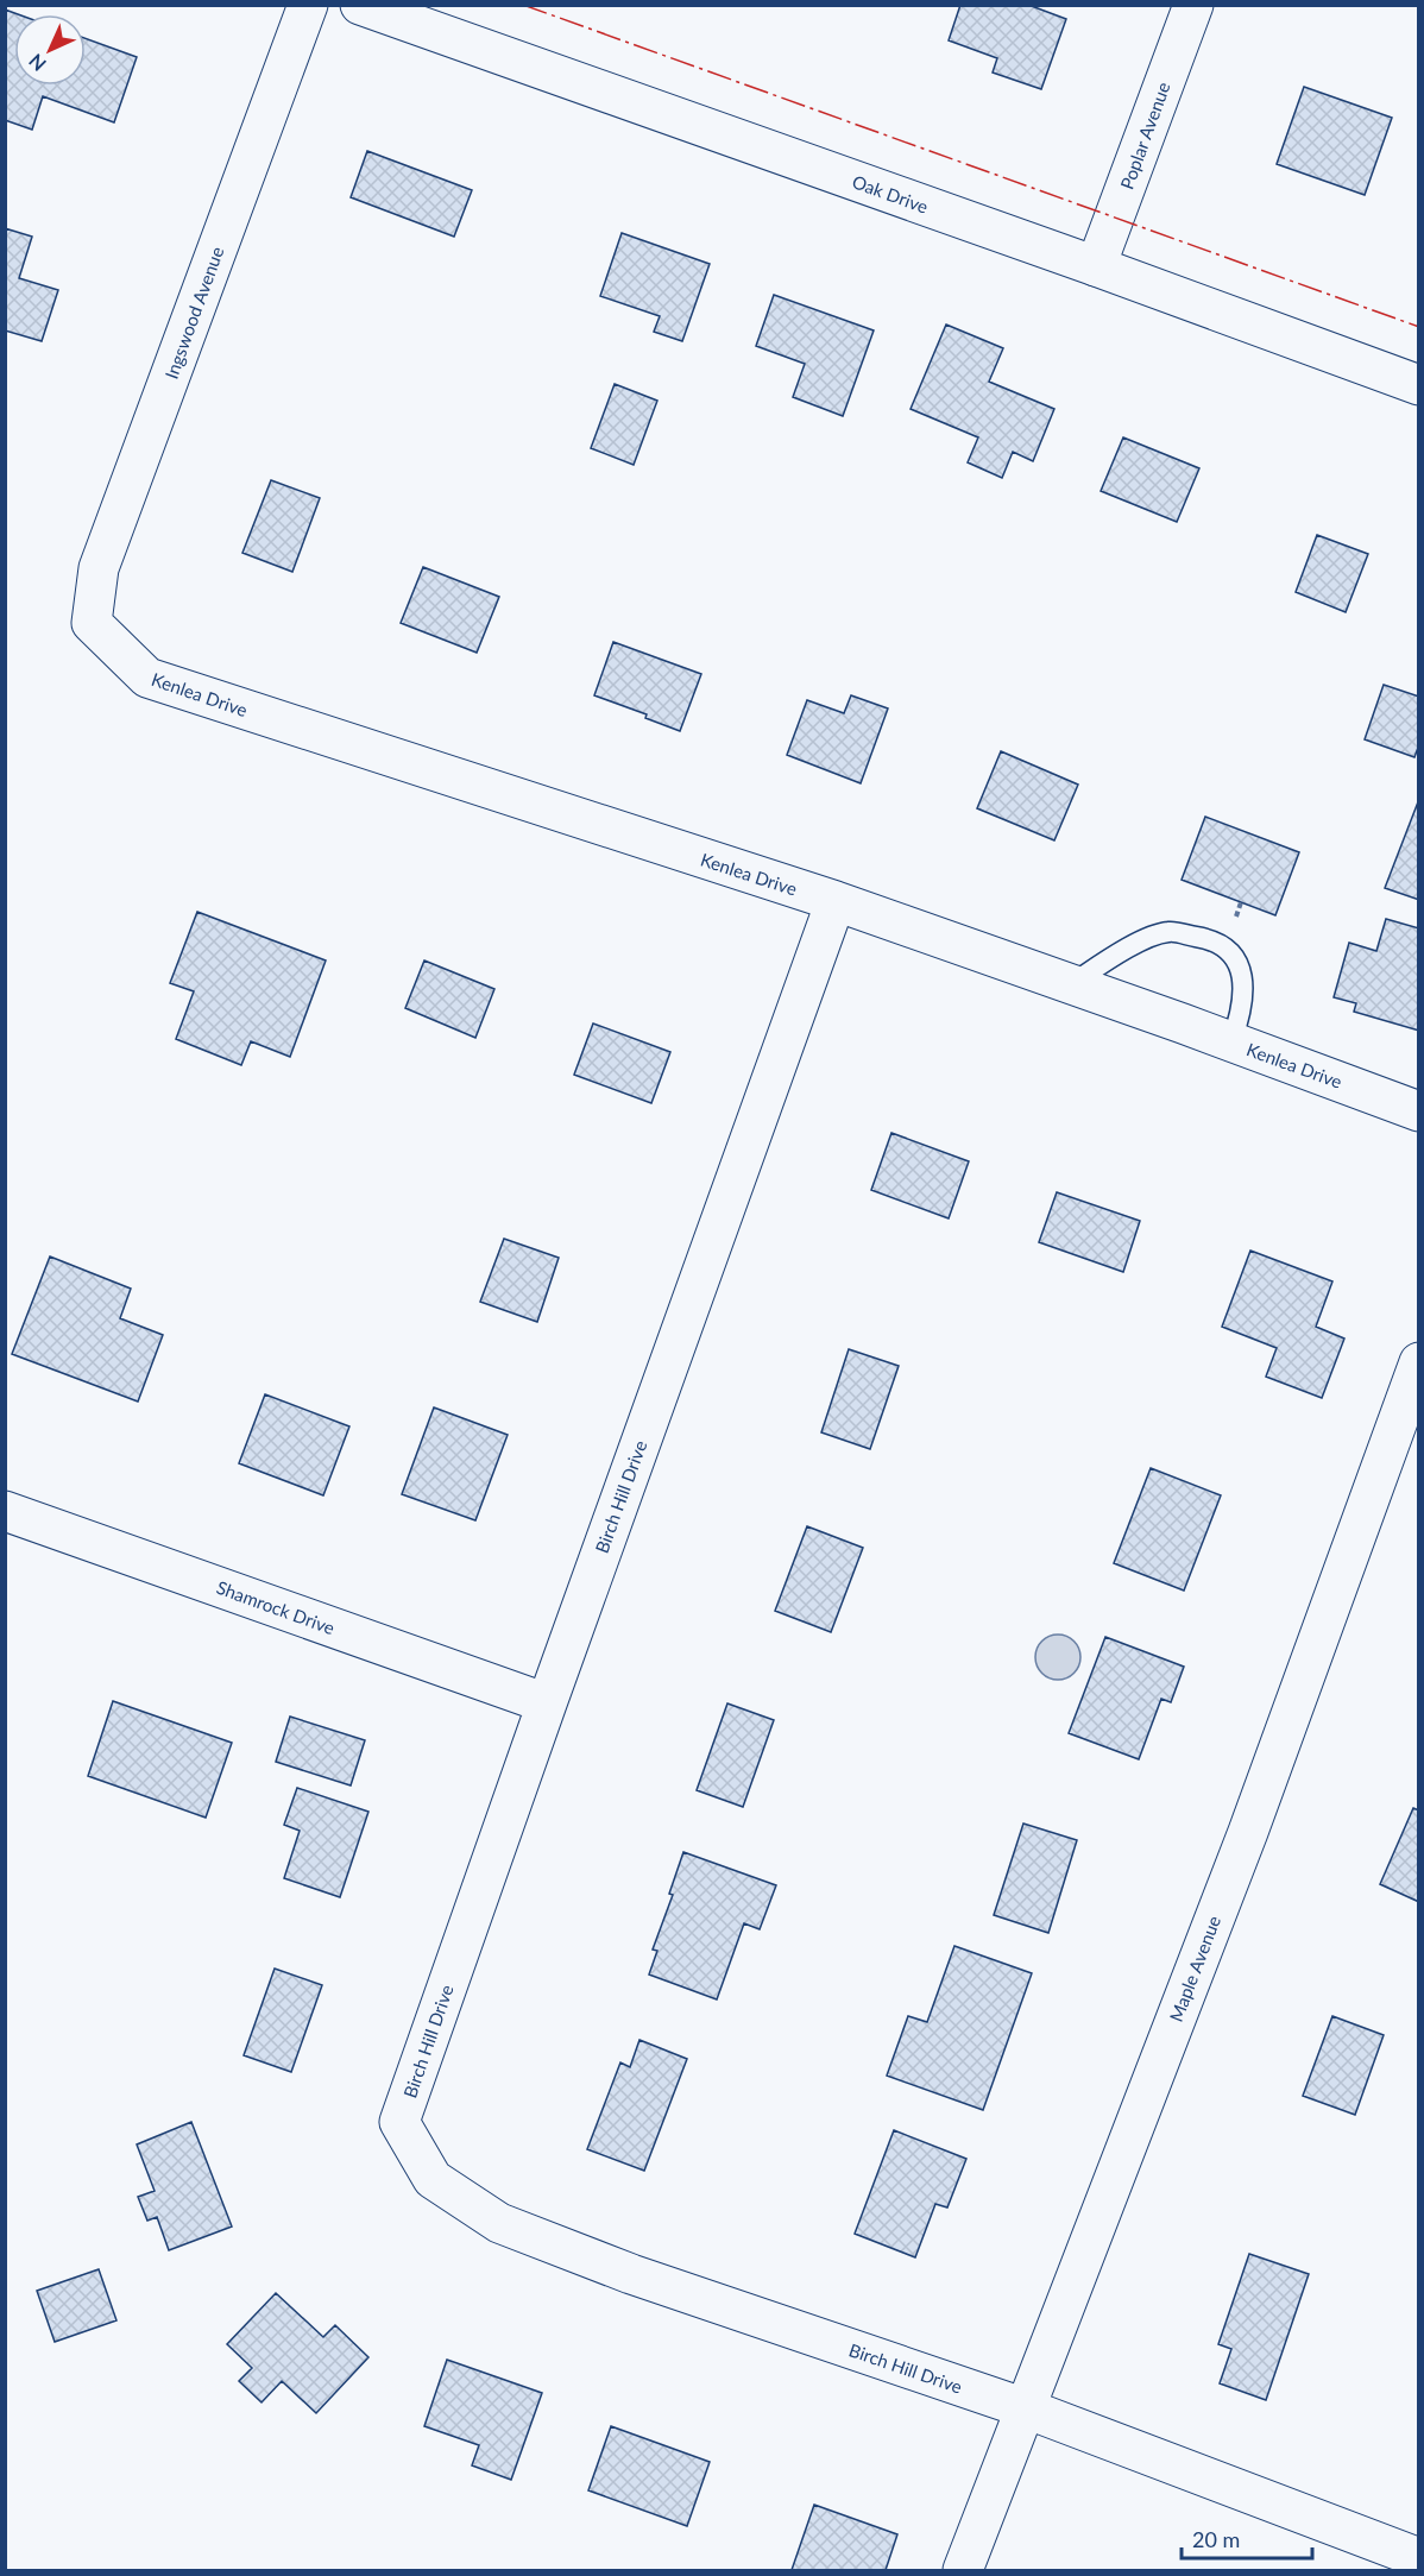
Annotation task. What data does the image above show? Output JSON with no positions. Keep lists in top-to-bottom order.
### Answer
{
  "streets": {
    "street": [
      "Poplar Avenue",
      "Oak Drive",
      "Ingswood Avenue",
      "Kenlea Drive",
      "Birch Hill Drive",
      "Shamrock Drive",
      "Maple Avenue"
    ]
  },
  "crossings": [
    ["Poplar Avenue", "Oak Drive"],
    ["Ingswood Avenue", "Kenlea Drive"],
    ["Kenlea Drive", "Birch Hill Drive"],
    ["Birch Hill Drive", "Shamrock Drive"],
    ["Birch Hill Drive", "Maple Avenue"]
  ],
  "scale_bar": "20 m",
  "north": "bottom left"
}
